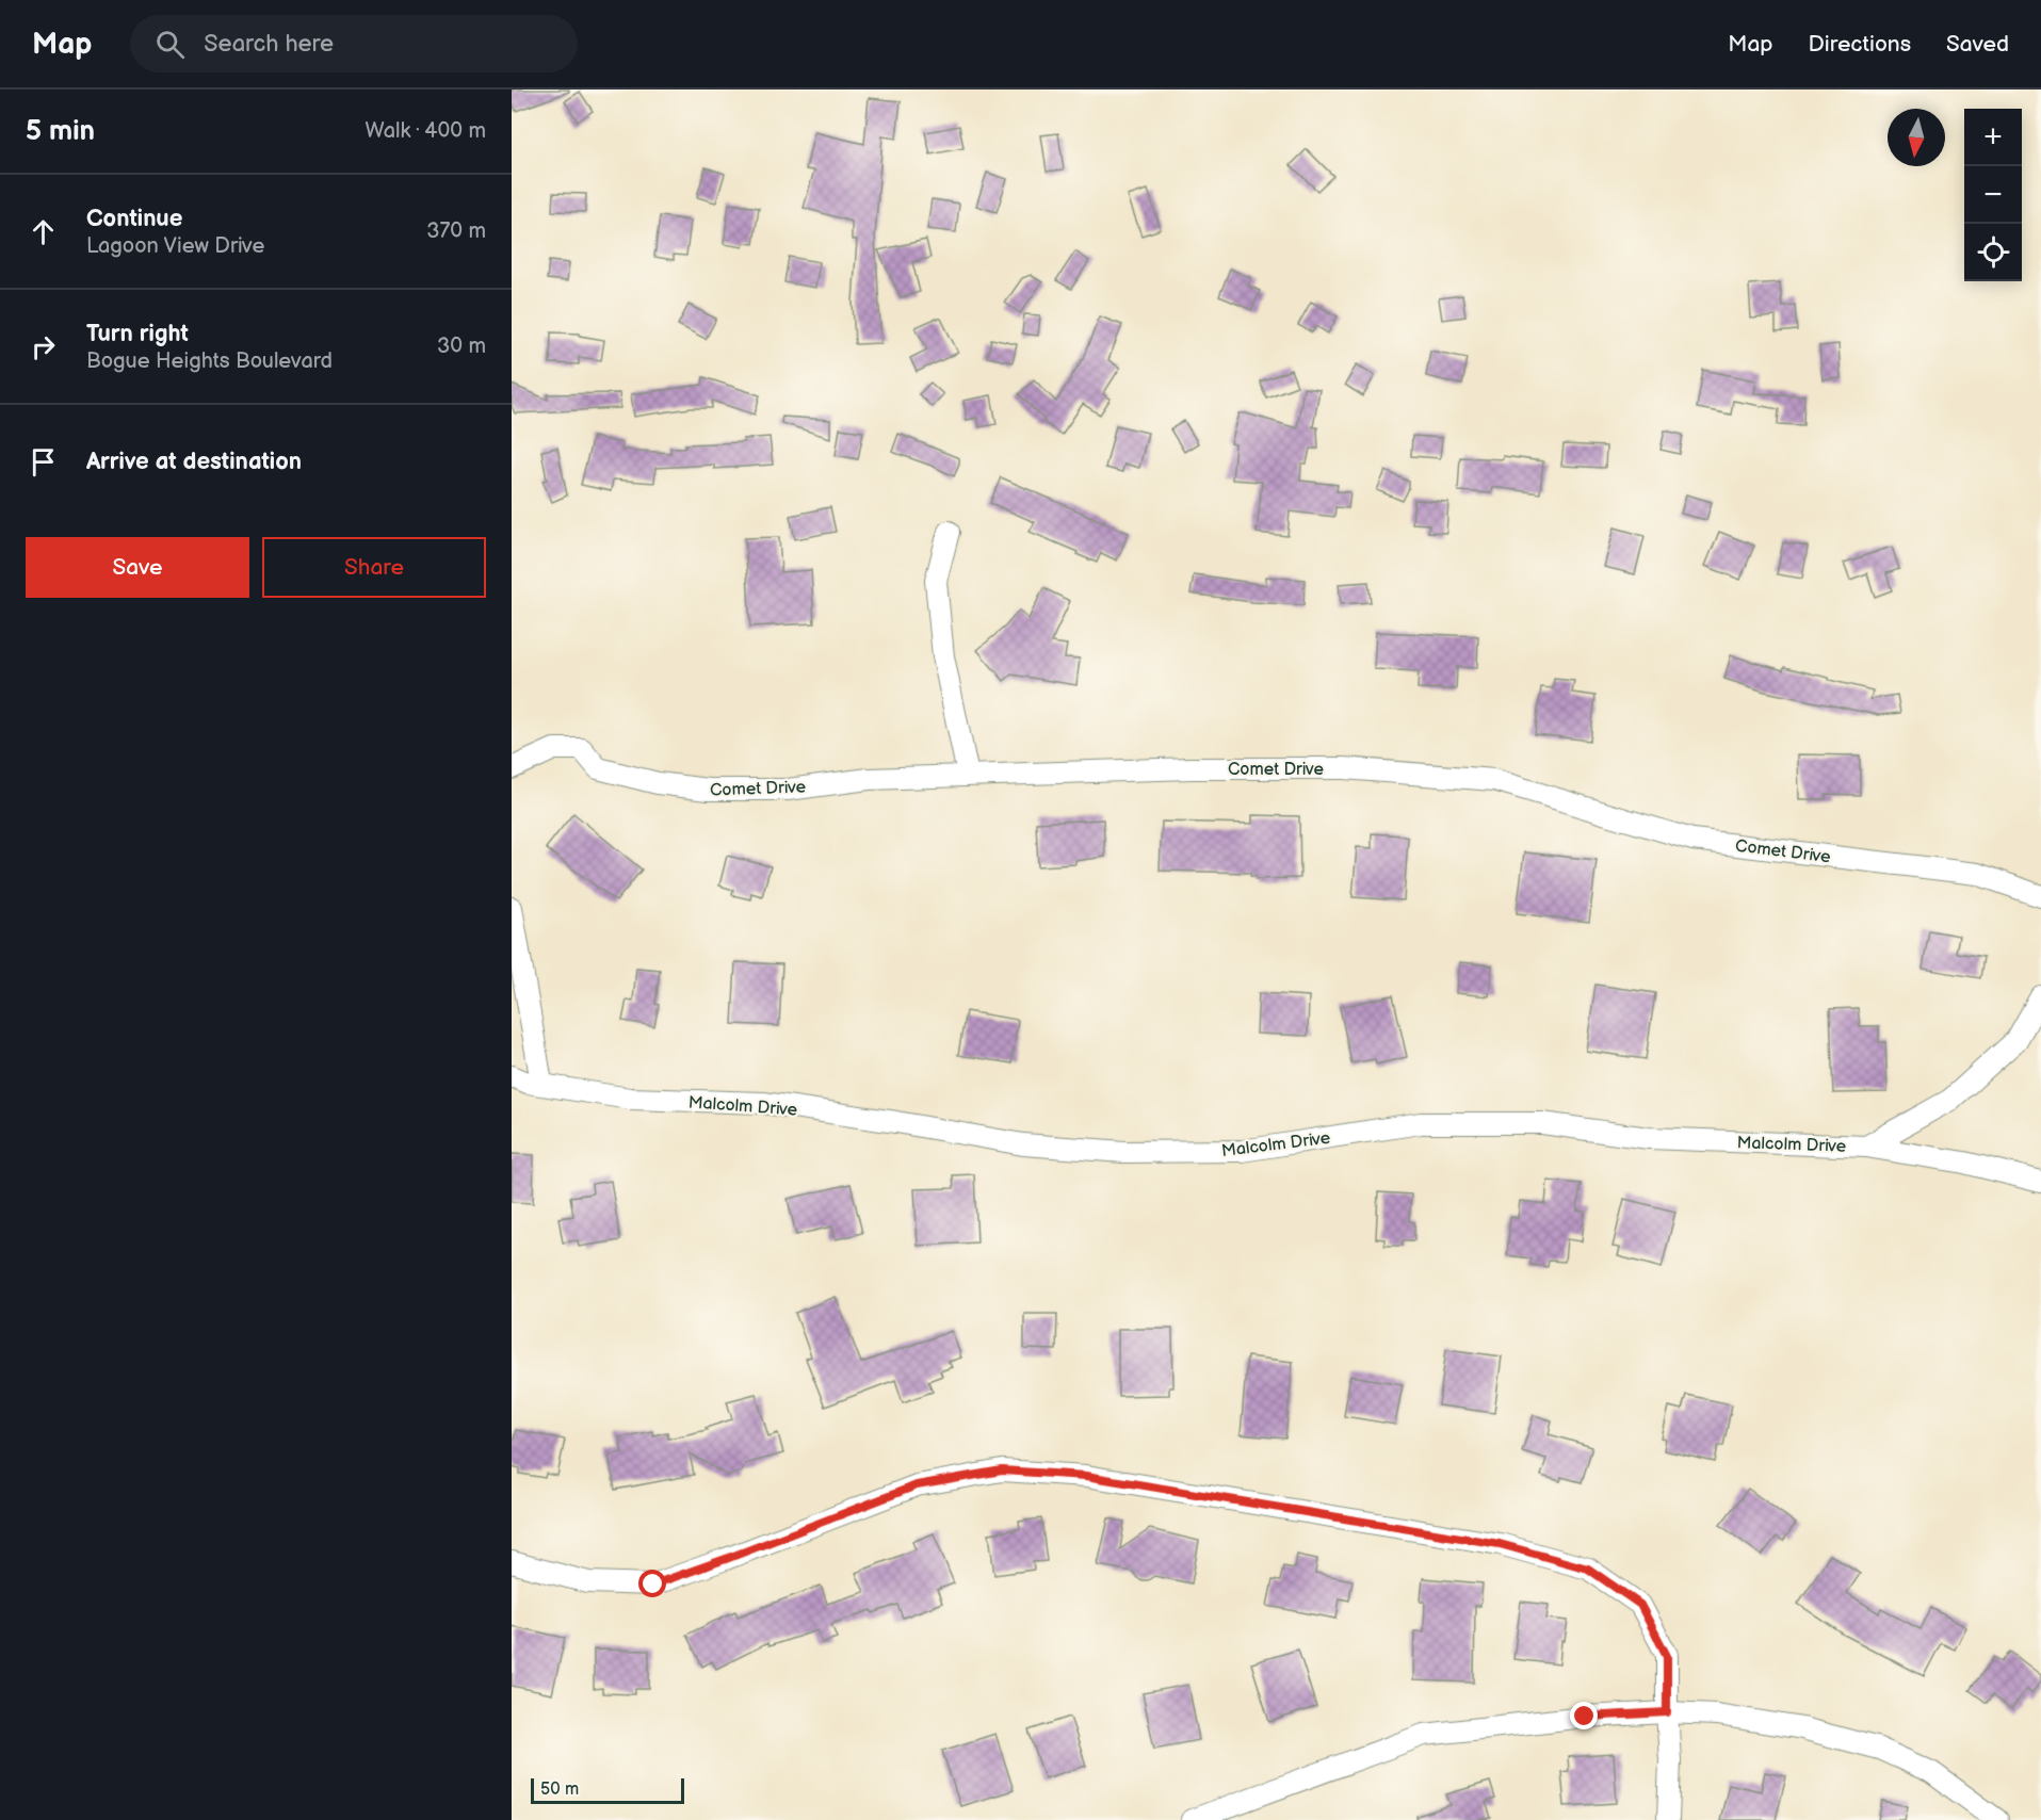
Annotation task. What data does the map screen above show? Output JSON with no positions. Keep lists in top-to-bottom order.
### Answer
{
  "streets": {
    "street": ["Comet Drive", "Malcolm Drive"]
  },
  "scale_bar": "50 m",
  "north": "bottom",
  "page": {
    "header": "Map",
    "search": "Search here",
    "nav": ["Map", "Directions", "Saved"],
    "heading": ["5 min", "Walk · 400 m"],
    "map_buttons": ["+", "−"],
    "list": [
      ["Continue", "Lagoon View Drive", "370 m"],
      ["Turn right", "Bogue Heights Boulevard", "30 m"],
      "Arrive at destination"
    ],
    "buttons": ["Save", "Share"],
    "scale": "50 m"
  }
}
